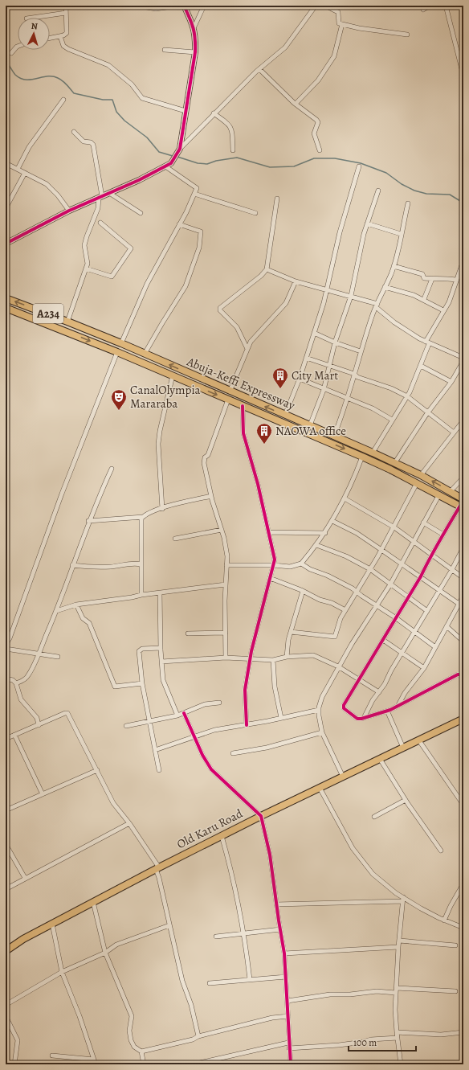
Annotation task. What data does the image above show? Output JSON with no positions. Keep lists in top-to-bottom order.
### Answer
{
  "streets": {
    "main road": ["A234", "Abuja-Keffi Expressway", "Old Karu Road"]
  },
  "places": {
    "building": ["City Mart", "NAOWA office"],
    "theatre": ["CanalOlympia Mararaba"]
  },
  "scale_bar": "100 m",
  "north": "top"
}
